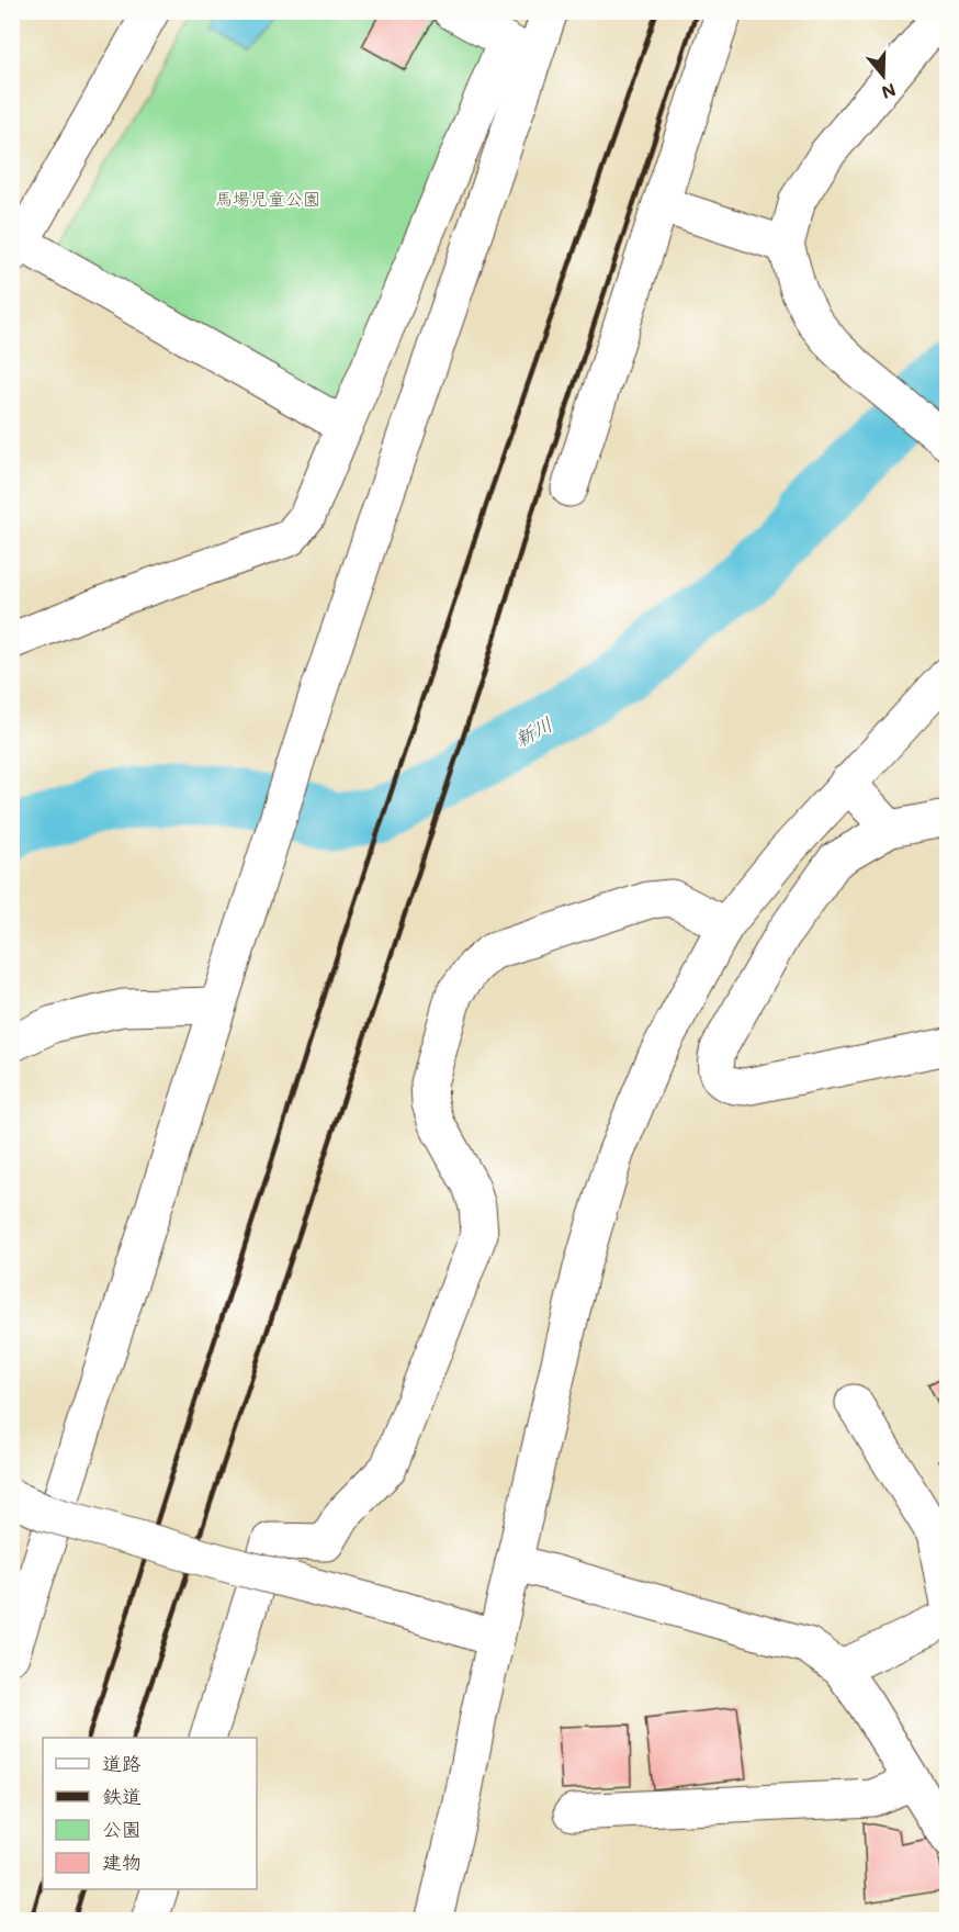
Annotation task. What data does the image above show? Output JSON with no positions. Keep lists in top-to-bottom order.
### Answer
{
  "water": ["新川"],
  "parks": ["馬場児童公園"],
  "legend": [
    "道路",
    "鉄道",
    "公園",
    "建物"
  ],
  "north": "bottom"
}
